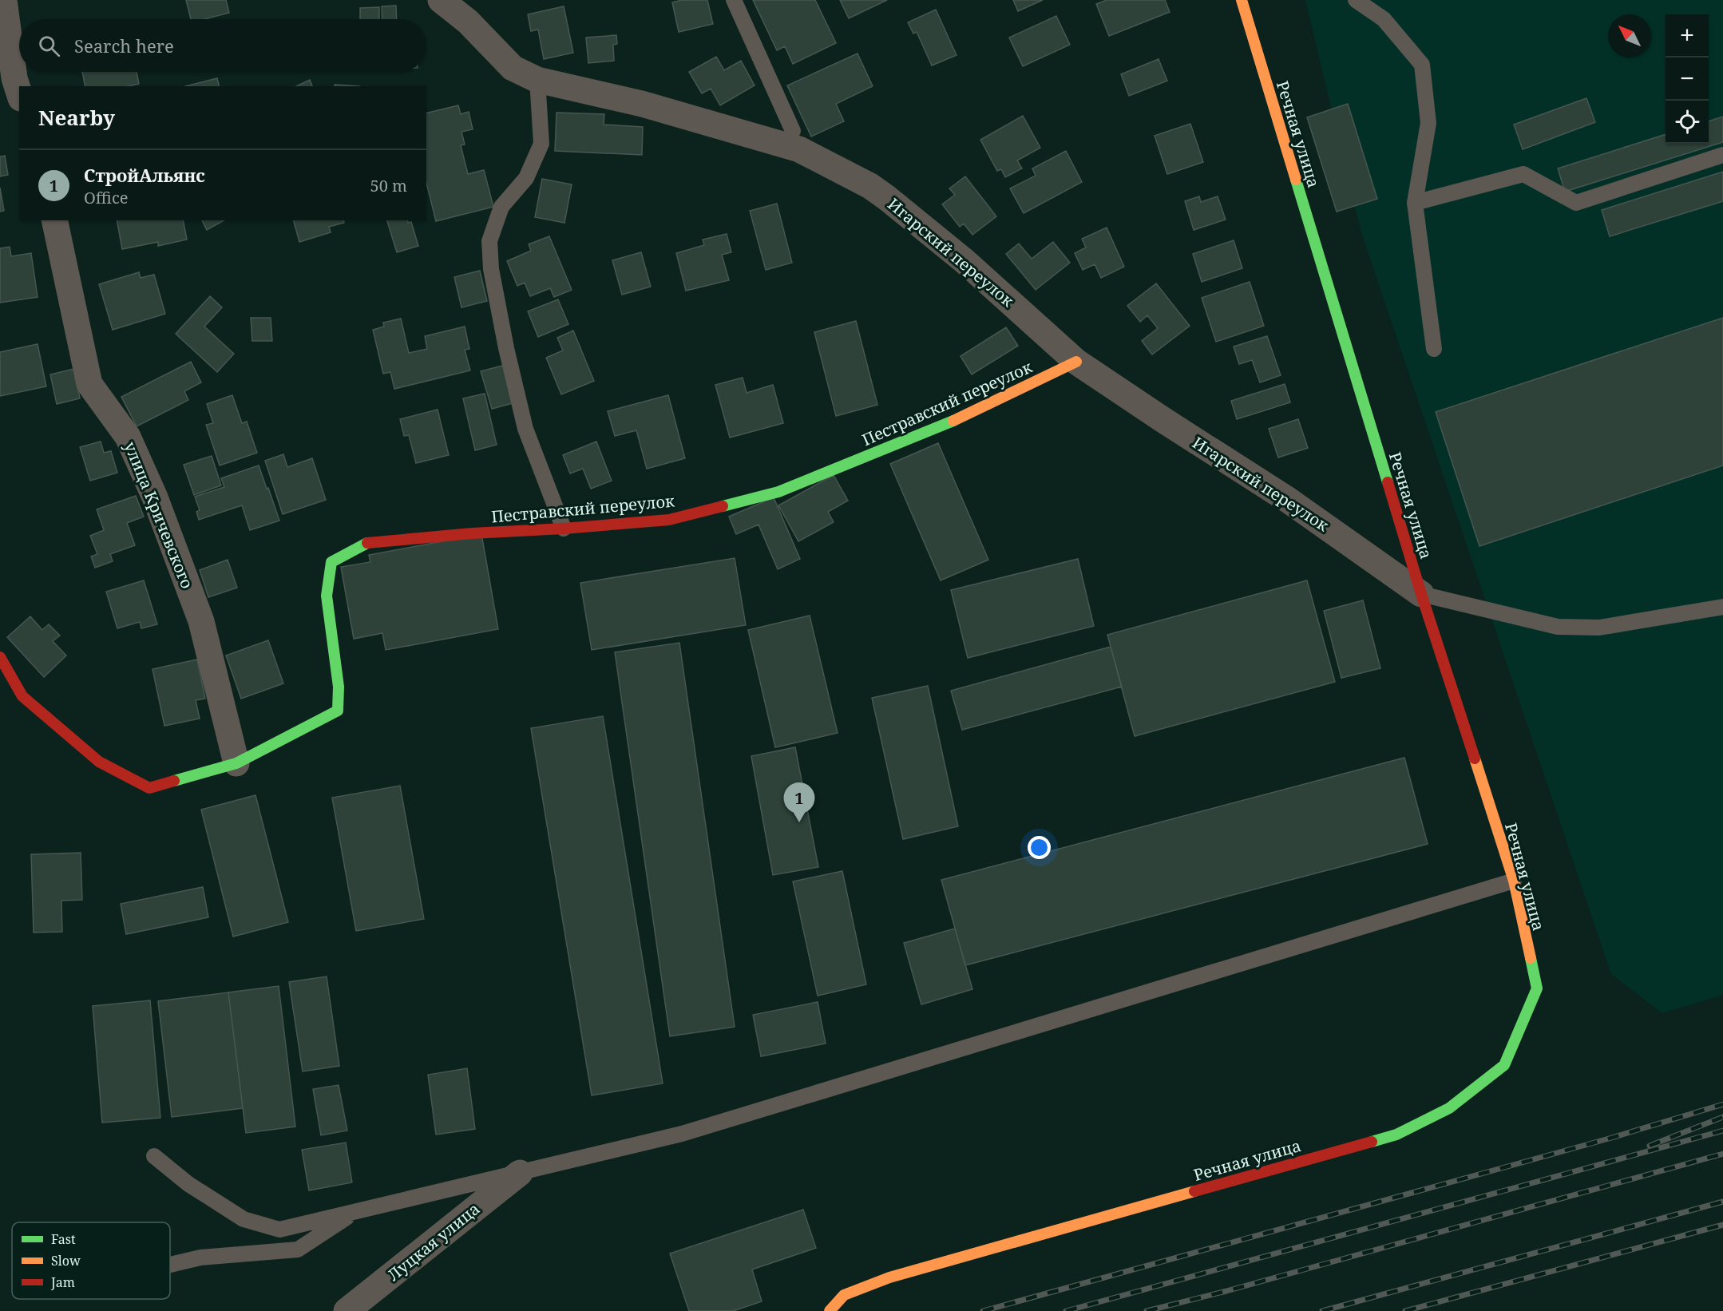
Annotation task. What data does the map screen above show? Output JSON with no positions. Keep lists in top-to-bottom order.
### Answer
{
  "streets": {
    "street": [
      "Речная улица",
      "Игарский переулок",
      "Пестравский переулок",
      "улица Кричевского",
      "Луцкая улица"
    ]
  },
  "crossings": [
    ["Речная улица", "Игарский переулок"],
    ["Игарский переулок", "Пестравский переулок"],
    ["Пестравский переулок", "улица Кричевского"]
  ],
  "legend": ["Fast", "Slow", "Jam"],
  "north": "top left",
  "page": {
    "map_buttons": ["+", "−"],
    "search": "Search here",
    "heading": "Nearby",
    "list": [
      {
        "mark": "1",
        "name": "СтройАльянс",
        "note": "Office",
        "value": "50 m"
      }
    ],
    "pins": "1"
  }
}
